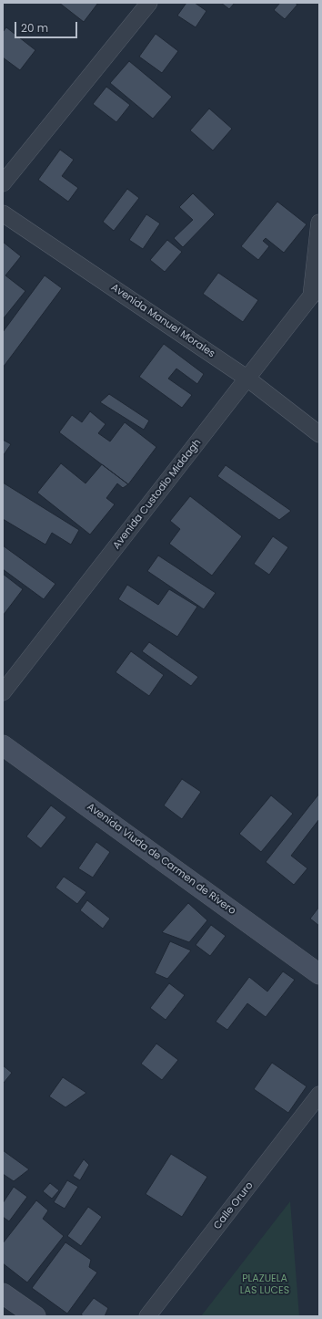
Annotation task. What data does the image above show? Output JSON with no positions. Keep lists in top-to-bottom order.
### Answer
{
  "streets": {
    "street": [
      "Avenida Manuel Morales",
      "Avenida Custodio Middagh",
      "Avenida Viuda de Carmen de Rivero",
      "Calle Oruro"
    ]
  },
  "crossings": [
    ["Avenida Manuel Morales", "Avenida Custodio Middagh"]
  ],
  "parks": ["PLAZUELA LAS LUCES"],
  "scale_bar": "20 m"
}
